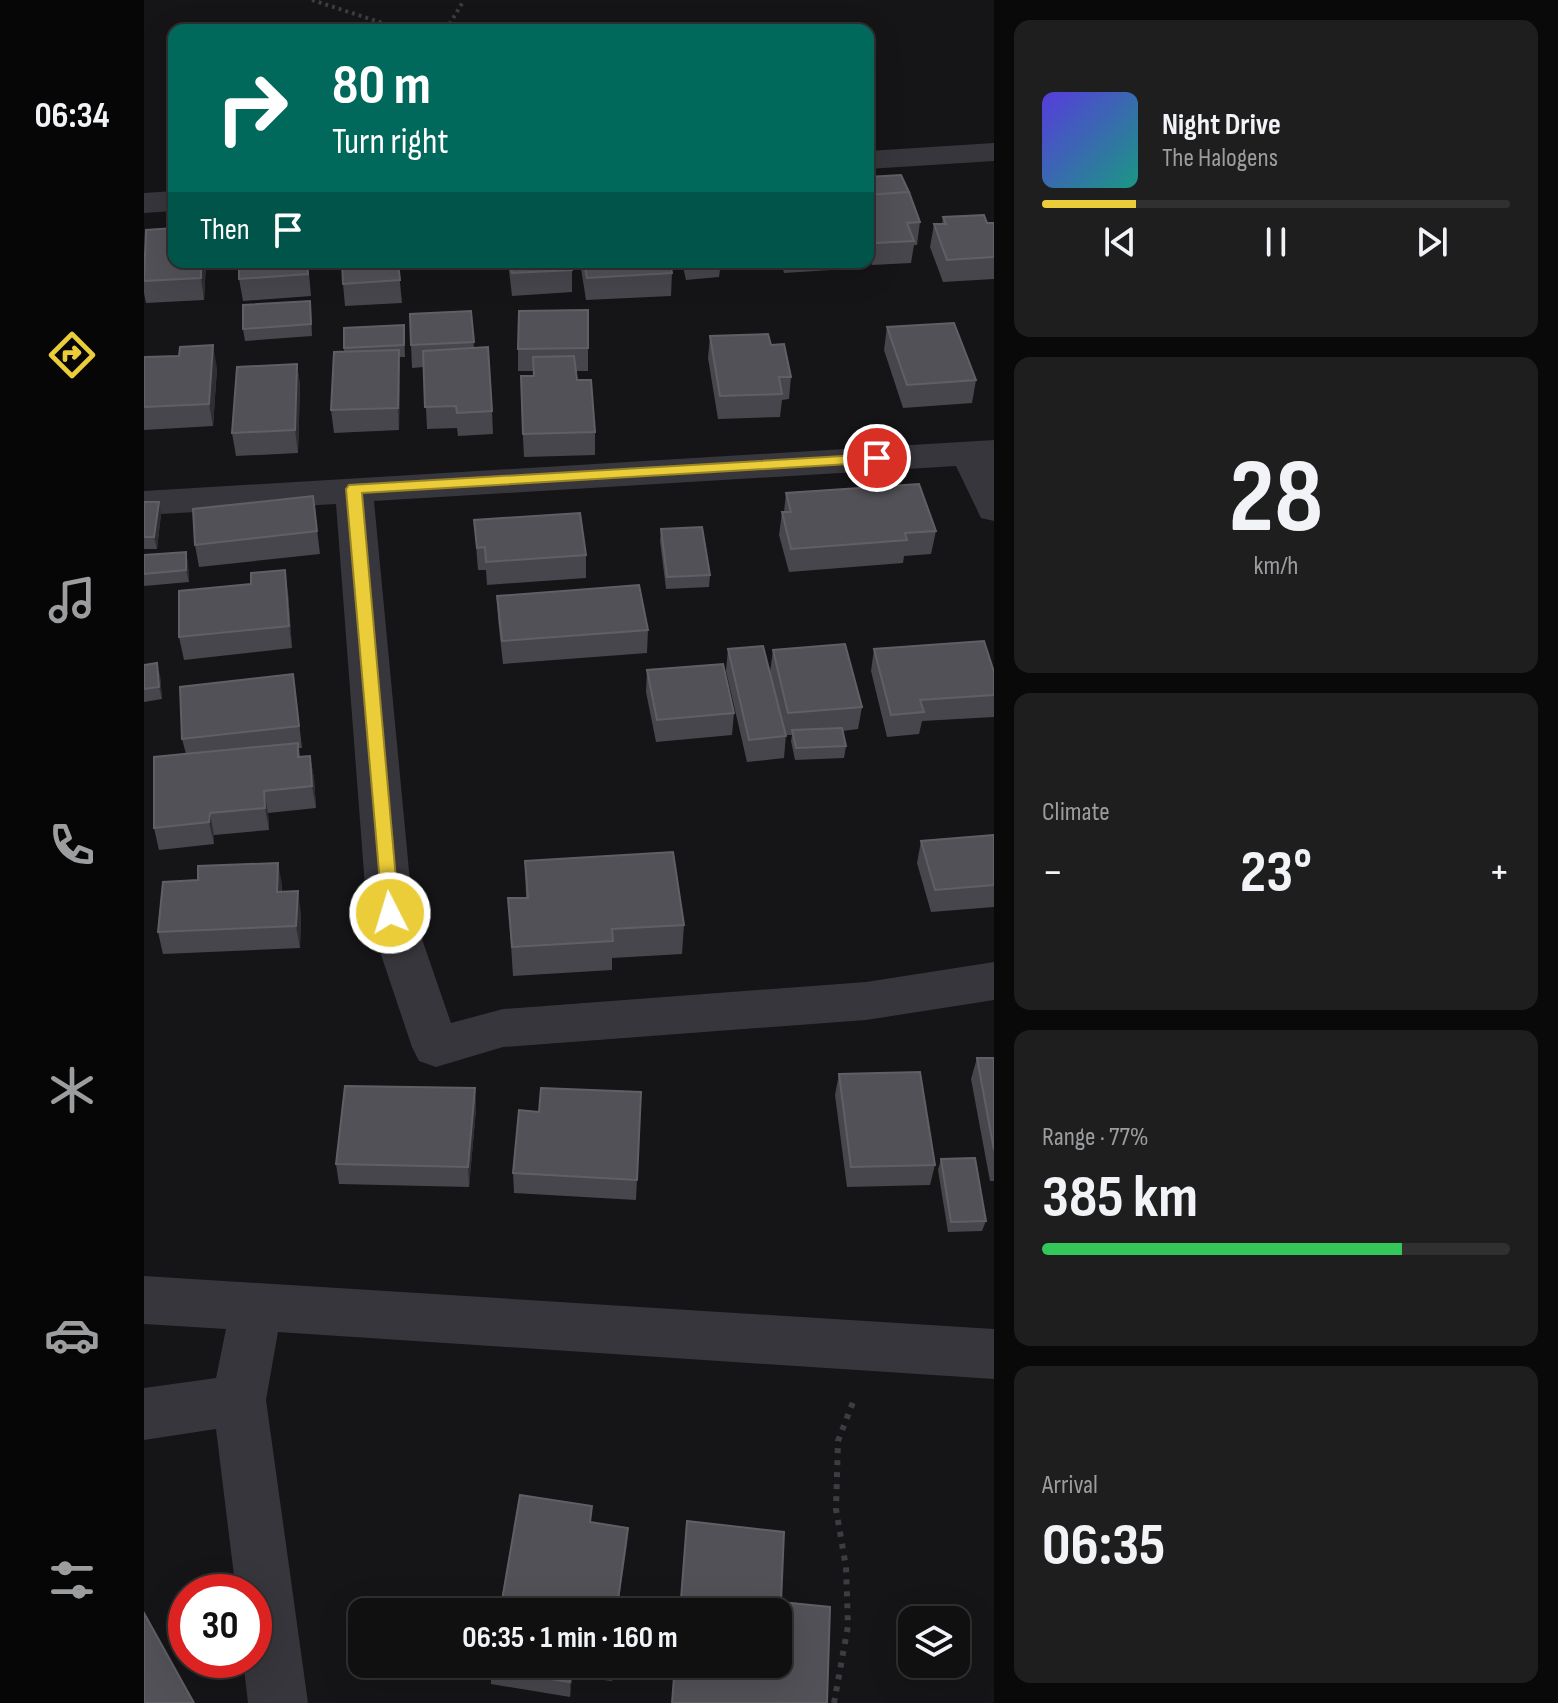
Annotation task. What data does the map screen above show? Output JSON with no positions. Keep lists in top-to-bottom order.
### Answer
{
  "page": {
    "tabs": "06:34",
    "turn": ["80 m", "Turn right"],
    "song": ["Night Drive", "The Halogens"],
    "then": "Then",
    "tile": [
      ["28", "km/h"],
      "Climate",
      ["Range · 77%", "385 km"],
      ["Arrival", "06:35"]
    ],
    "heat": ["−", "23°", "+"],
    "limit": "30",
    "trip": "06:35 · 1 min · 160 m"
  }
}
